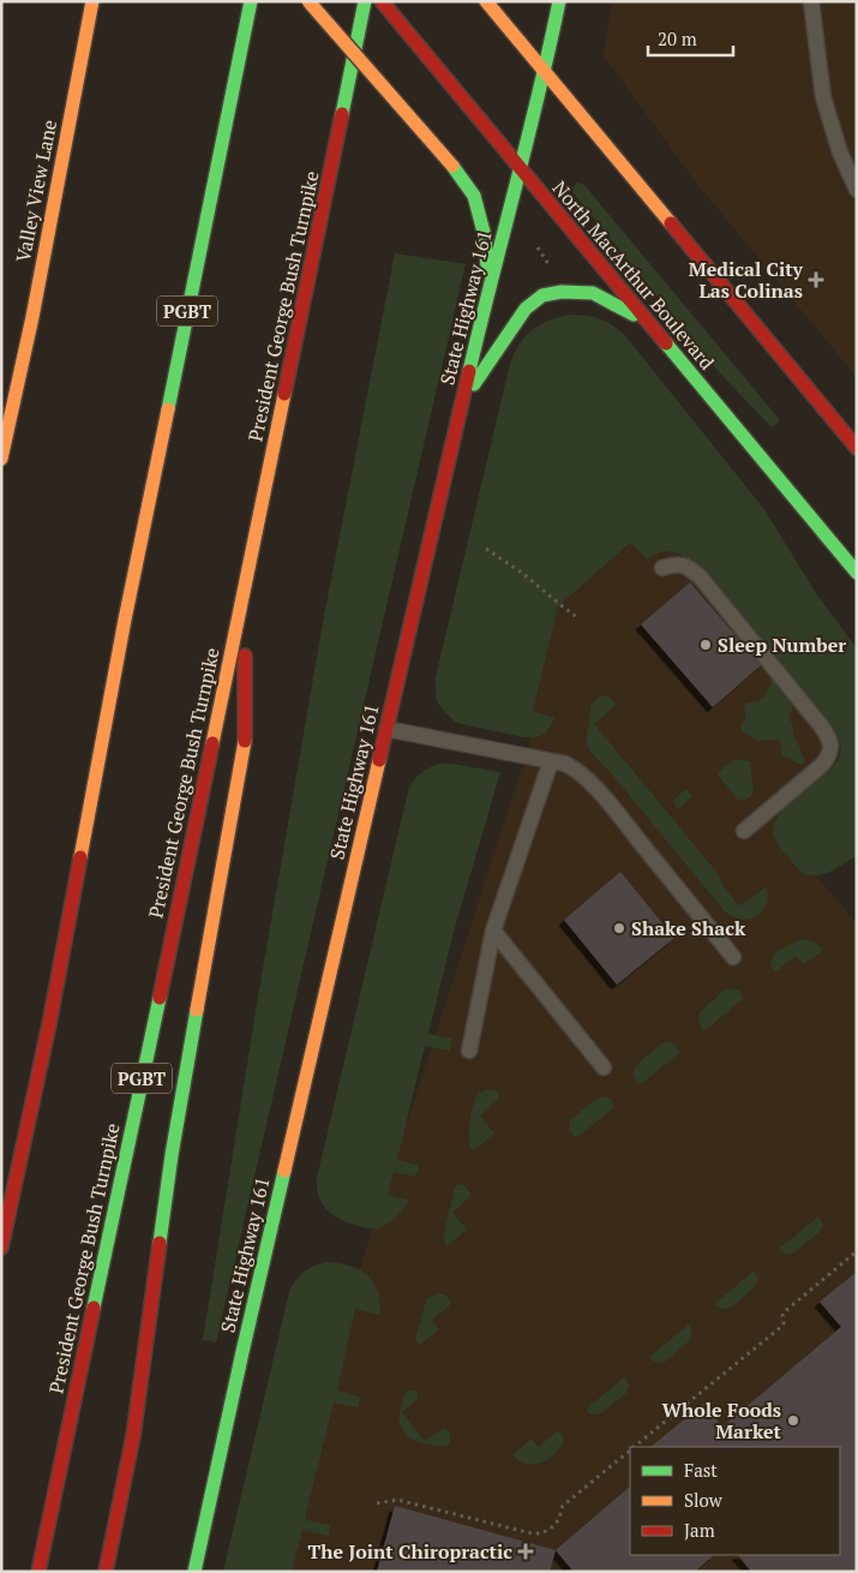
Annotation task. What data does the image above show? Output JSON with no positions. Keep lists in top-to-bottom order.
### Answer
{
  "streets": {
    "main road": [
      "Valley View Lane",
      "North MacArthur Boulevard",
      "President George Bush Turnpike",
      "State Highway 161",
      "PGBT"
    ]
  },
  "crossings": [
    ["North MacArthur Boulevard", "State Highway 161"]
  ],
  "places": {
    "health": ["Medical City Las Colinas", "The Joint Chiropractic"],
    "other": ["Sleep Number", "Shake Shack", "Whole Foods Market"]
  },
  "legend": ["Fast", "Slow", "Jam"],
  "scale_bar": "20 m"
}
